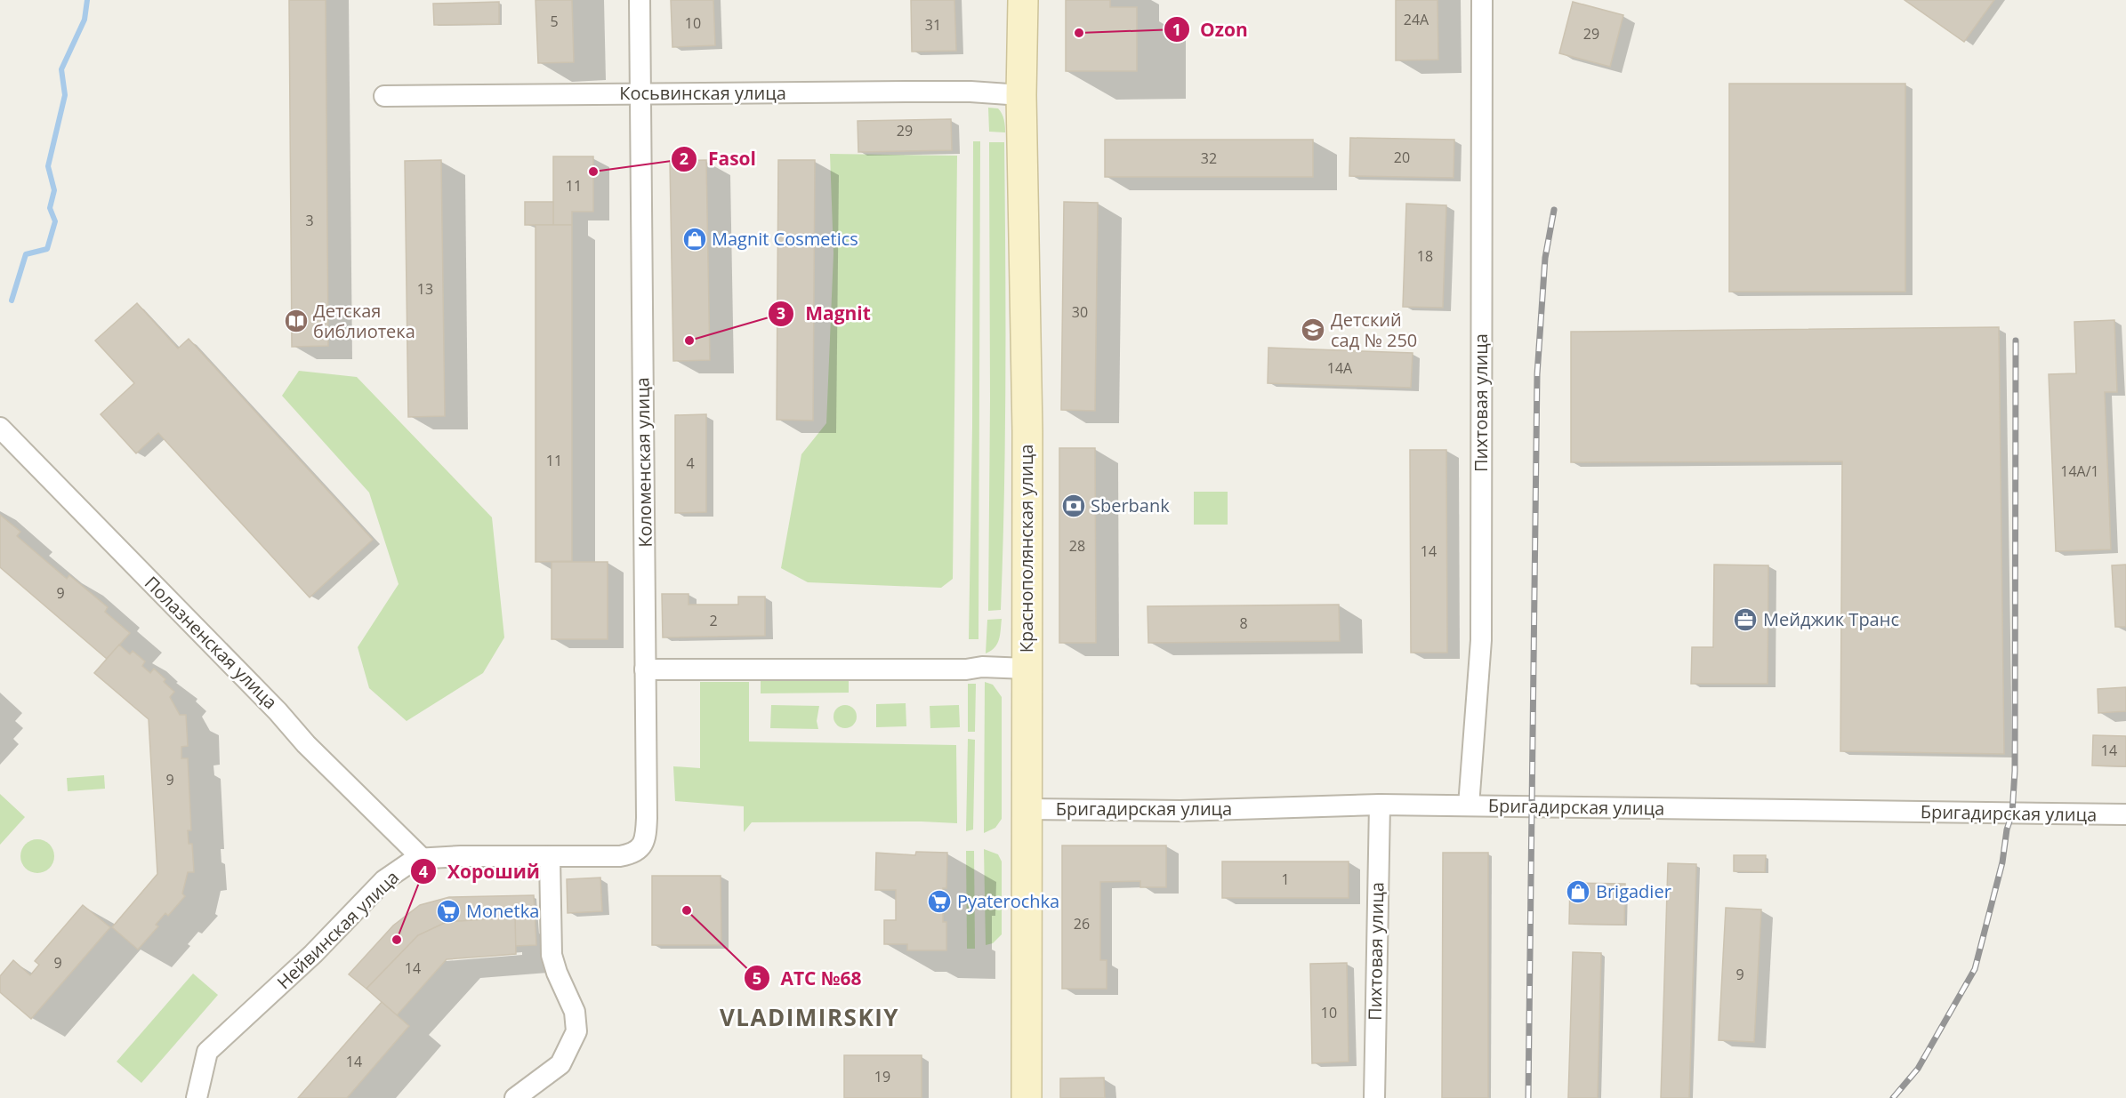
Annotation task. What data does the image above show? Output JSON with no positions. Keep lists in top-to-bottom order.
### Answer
{
  "streets": {
    "main road": ["Краснополянская улица"],
    "street": [
      "Косьвинская улица",
      "Пихтовая улица",
      "Коломенская улица",
      "Полазненская улица",
      "Бригадирская улица",
      "Нейвинская улица"
    ]
  },
  "crossings": [
    ["Косьвинская улица", "Коломенская улица"],
    ["Косьвинская улица", "Краснополянская улица"],
    ["Пихтовая улица", "Бригадирская улица"],
    ["Коломенская улица", "Нейвинская улица"],
    ["Краснополянская улица", "Бригадирская улица"],
    ["Полазненская улица", "Нейвинская улица"]
  ],
  "districts": ["VLADIMIRSKIY"],
  "places": {
    "other": [
      "Ozon",
      "Fasol",
      "Magnit",
      "АТС №68",
      "Хороший"
    ],
    "shop": ["Magnit Cosmetics", "Brigadier"],
    "library": ["Детская библиотека"],
    "school or university": ["Детский сад № 250"],
    "bank": ["Sberbank"],
    "office": ["Мейджик Транс"],
    "supermarket": ["Pyaterochka", "Monetka"]
  },
  "house_numbers": [
    "24А",
    "5",
    "10",
    "31",
    "29",
    "29",
    "20",
    "32",
    "11",
    "3",
    "18",
    "13",
    "30",
    "14А",
    "11",
    "4",
    "14А/1",
    "28",
    "14",
    "9",
    "2",
    "8",
    "14",
    "9",
    "1",
    "26",
    "9",
    "14",
    "9",
    "10",
    "14",
    "19"
  ]
}
